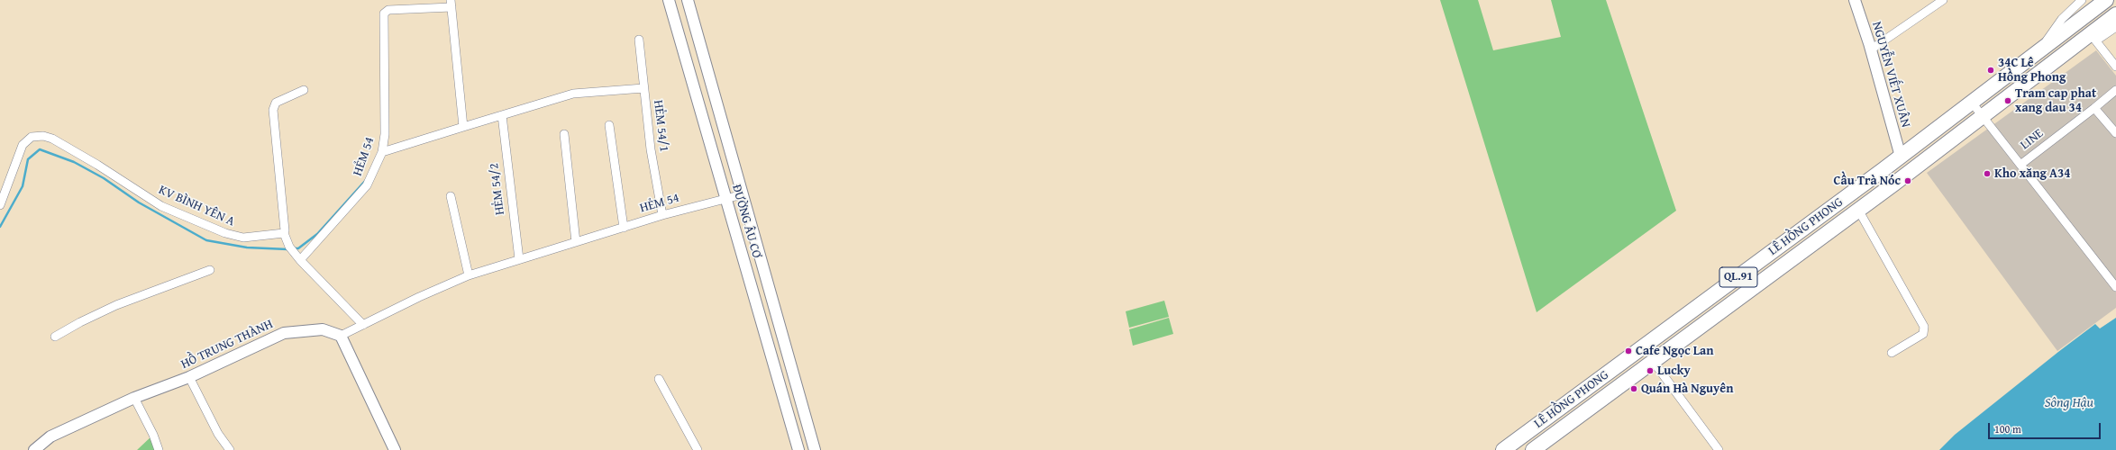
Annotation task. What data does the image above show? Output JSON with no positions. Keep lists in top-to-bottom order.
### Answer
{
  "streets": {
    "highway": ["LÊ HỒNG PHONG", "QL.91"],
    "street": [
      "NGUYỄN VIẾT XUÂN",
      "HẺM 54/1",
      "LINE",
      "HẺM 54",
      "HẺM 54/2",
      "KV BÌNH YÊN A",
      "ĐƯỜNG ÂU CƠ",
      "HỒ TRUNG THÀNH"
    ]
  },
  "crossings": [
    ["NGUYỄN VIẾT XUÂN", "LÊ HỒNG PHONG"],
    ["HẺM 54/1", "HẺM 54"],
    ["HẺM 54", "HẺM 54/2"],
    ["HẺM 54", "ĐƯỜNG ÂU CƠ"],
    ["HẺM 54", "HỒ TRUNG THÀNH"]
  ],
  "water": ["Sông Hậu"],
  "places": [
    "34C Lê Hồng Phong",
    "Tram cap phat xang dau 34",
    "Kho xăng A34",
    "Cầu Trà Nóc",
    "Cafe Ngọc Lan",
    "Lucky",
    "Quán Hà Nguyên"
  ],
  "scale_bar": "100 m"
}
